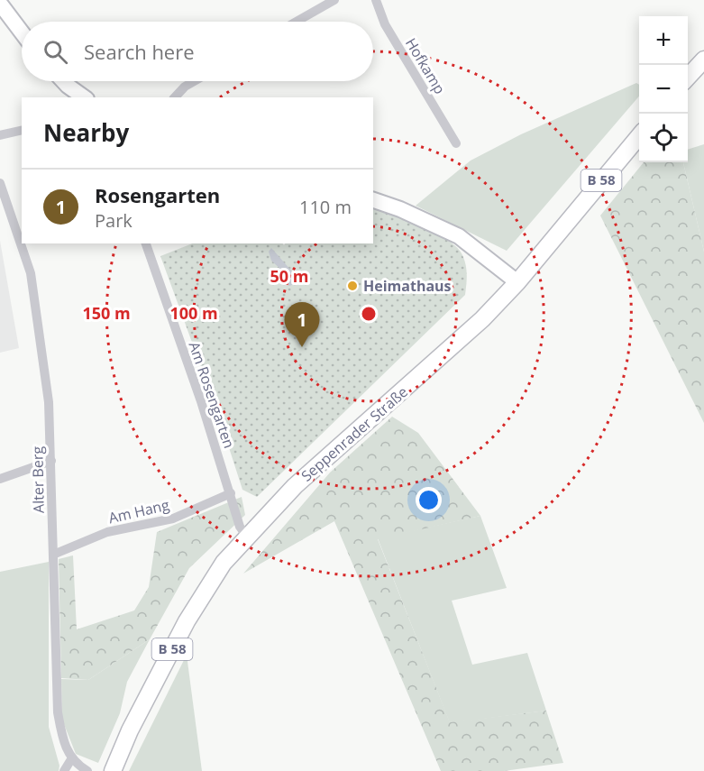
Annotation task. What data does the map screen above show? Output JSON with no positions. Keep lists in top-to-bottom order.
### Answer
{
  "streets": {
    "main road": ["B 58", "Seppenrader Straße"],
    "street": [
      "Hofkamp",
      "Am Rosengarten",
      "Alter Berg",
      "Am Hang"
    ]
  },
  "crossings": [
    ["Am Rosengarten", "Seppenrader Straße"],
    ["Am Rosengarten", "Am Hang"],
    ["Alter Berg", "Am Hang"]
  ],
  "places": ["Heimathaus"],
  "page": {
    "map_buttons": ["+", "−"],
    "search": "Search here",
    "heading": "Nearby",
    "list": [
      {
        "mark": "1",
        "name": "Rosengarten",
        "note": "Park",
        "value": "110 m"
      }
    ],
    "pins": "1"
  },
  "rings": ["50 m", "150 m", "100 m"]
}
